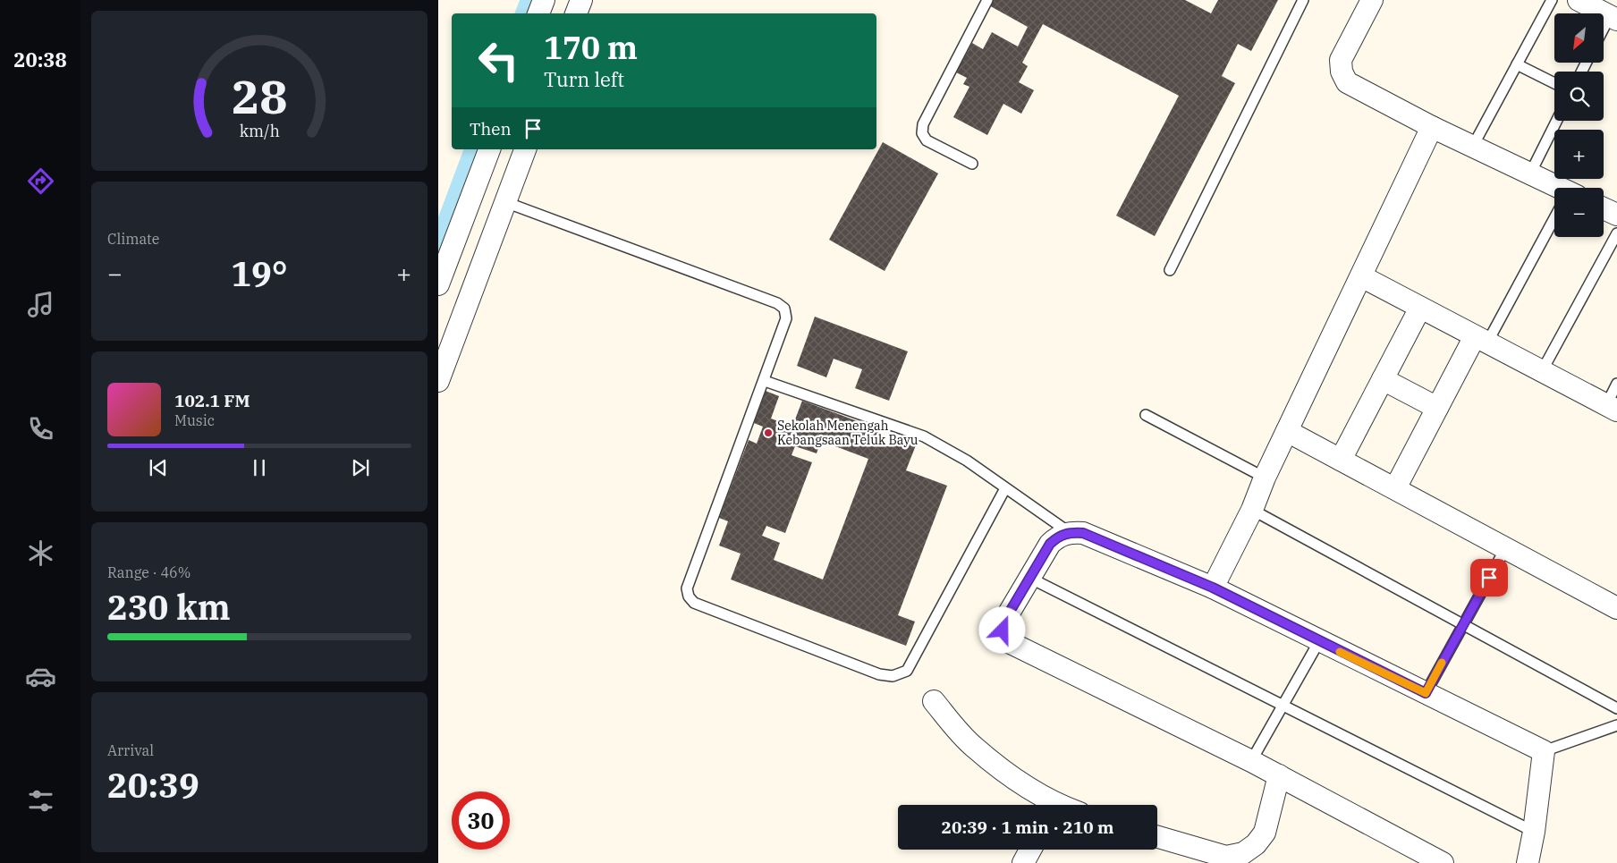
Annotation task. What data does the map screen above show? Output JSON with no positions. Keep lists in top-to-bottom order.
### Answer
{
  "places": ["Sekolah Menengah Kebangsaan Teluk Bayu"],
  "north": "bottom left",
  "page": {
    "tabs": "20:38",
    "map_buttons": ["+", "−"],
    "turn": ["170 m", "Turn left"],
    "then": "Then",
    "tile": [
      "Climate",
      ["Range · 46%", "230 km"],
      ["Arrival", "20:39"]
    ],
    "heat": ["−", "19°", "+"],
    "song": ["102.1 FM", "Music"],
    "limit": "30",
    "trip": "20:39 · 1 min · 210 m",
    "gauge": ["28", "km/h"]
  }
}
